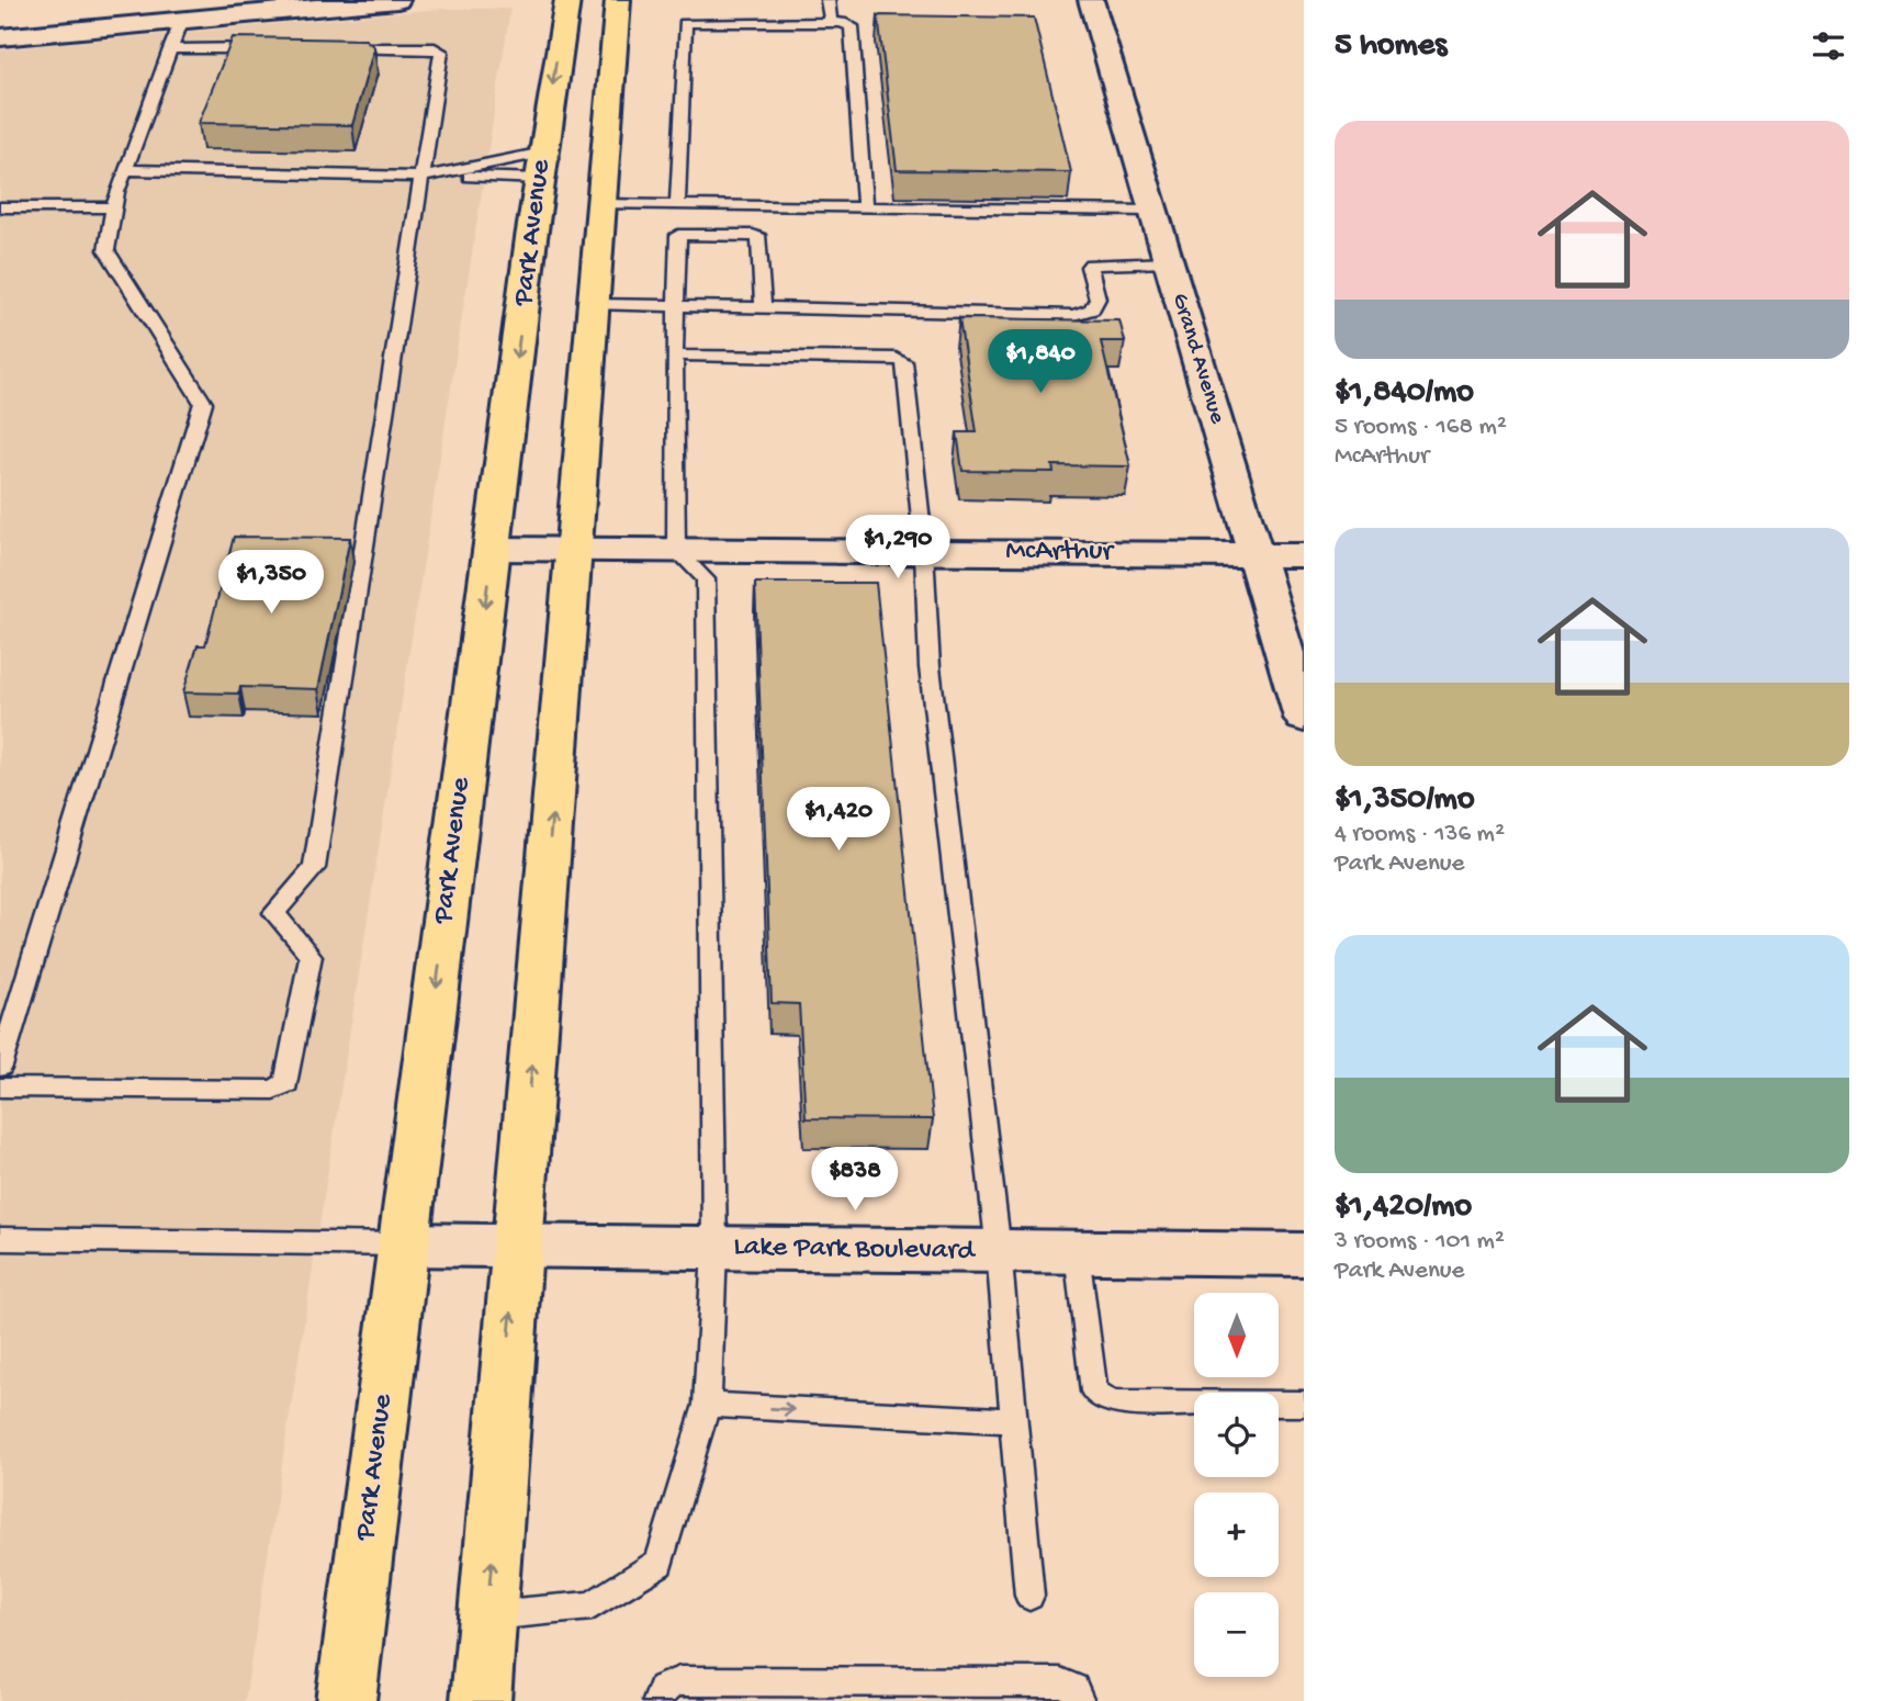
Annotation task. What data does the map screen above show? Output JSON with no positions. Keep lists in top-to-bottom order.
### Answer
{
  "streets": {
    "main road": ["Park Avenue"],
    "street": ["Grand Avenue", "McArthur", "Lake Park Boulevard"]
  },
  "crossings": [
    ["Park Avenue", "McArthur"],
    ["Park Avenue", "Lake Park Boulevard"],
    ["Grand Avenue", "McArthur"]
  ],
  "north": "bottom",
  "page": {
    "heading": "5 homes",
    "list": [
      {
        "name": "$1,840/mo",
        "note": "5 rooms · 168 m² · McArthur"
      },
      {
        "name": "$1,350/mo",
        "note": "4 rooms · 136 m² · Park Avenue"
      },
      {
        "name": "$1,420/mo",
        "note": "3 rooms · 101 m² · Park Avenue"
      }
    ],
    "price": [
      "$1,840",
      "$1,290",
      "$1,350",
      "$1,420",
      "$838"
    ],
    "map_buttons": ["+", "−"]
  }
}
